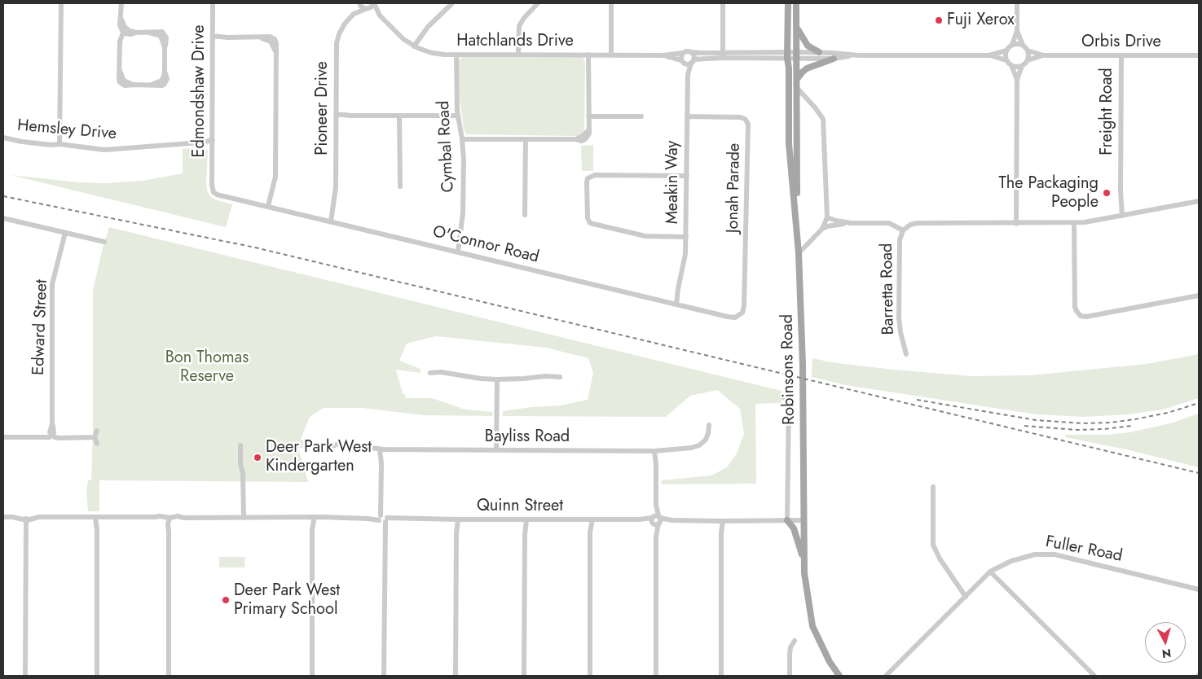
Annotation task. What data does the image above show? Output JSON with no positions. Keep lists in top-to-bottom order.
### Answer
{
  "streets": {
    "main road": ["Robinsons Road"],
    "street": [
      "Hatchlands Drive",
      "Orbis Drive",
      "Edmondshaw Drive",
      "Pioneer Drive",
      "Freight Road",
      "Hemsley Drive",
      "Cymbal Road",
      "Meakin Way",
      "Jonah Parade",
      "O'Connor Road",
      "Barretta Road",
      "Edward Street",
      "Bayliss Road",
      "Quinn Street",
      "Fuller Road"
    ]
  },
  "crossings": [
    ["Hatchlands Drive", "Pioneer Drive"],
    ["Hatchlands Drive", "Cymbal Road"],
    ["Hatchlands Drive", "Meakin Way"],
    ["Orbis Drive", "Freight Road"],
    ["Edmondshaw Drive", "Hemsley Drive"],
    ["Edmondshaw Drive", "O'Connor Road"],
    ["Pioneer Drive", "O'Connor Road"],
    ["Freight Road", "Barretta Road"],
    ["Cymbal Road", "O'Connor Road"],
    ["Meakin Way", "Jonah Parade"],
    ["Meakin Way", "O'Connor Road"],
    ["Jonah Parade", "O'Connor Road"],
    ["Robinsons Road", "Quinn Street"]
  ],
  "parks": ["Bon Thomas Reserve"],
  "places": [
    "Fuji Xerox",
    "The Packaging People",
    "Deer Park West Kindergarten",
    "Deer Park West Primary School"
  ],
  "north": "bottom"
}
